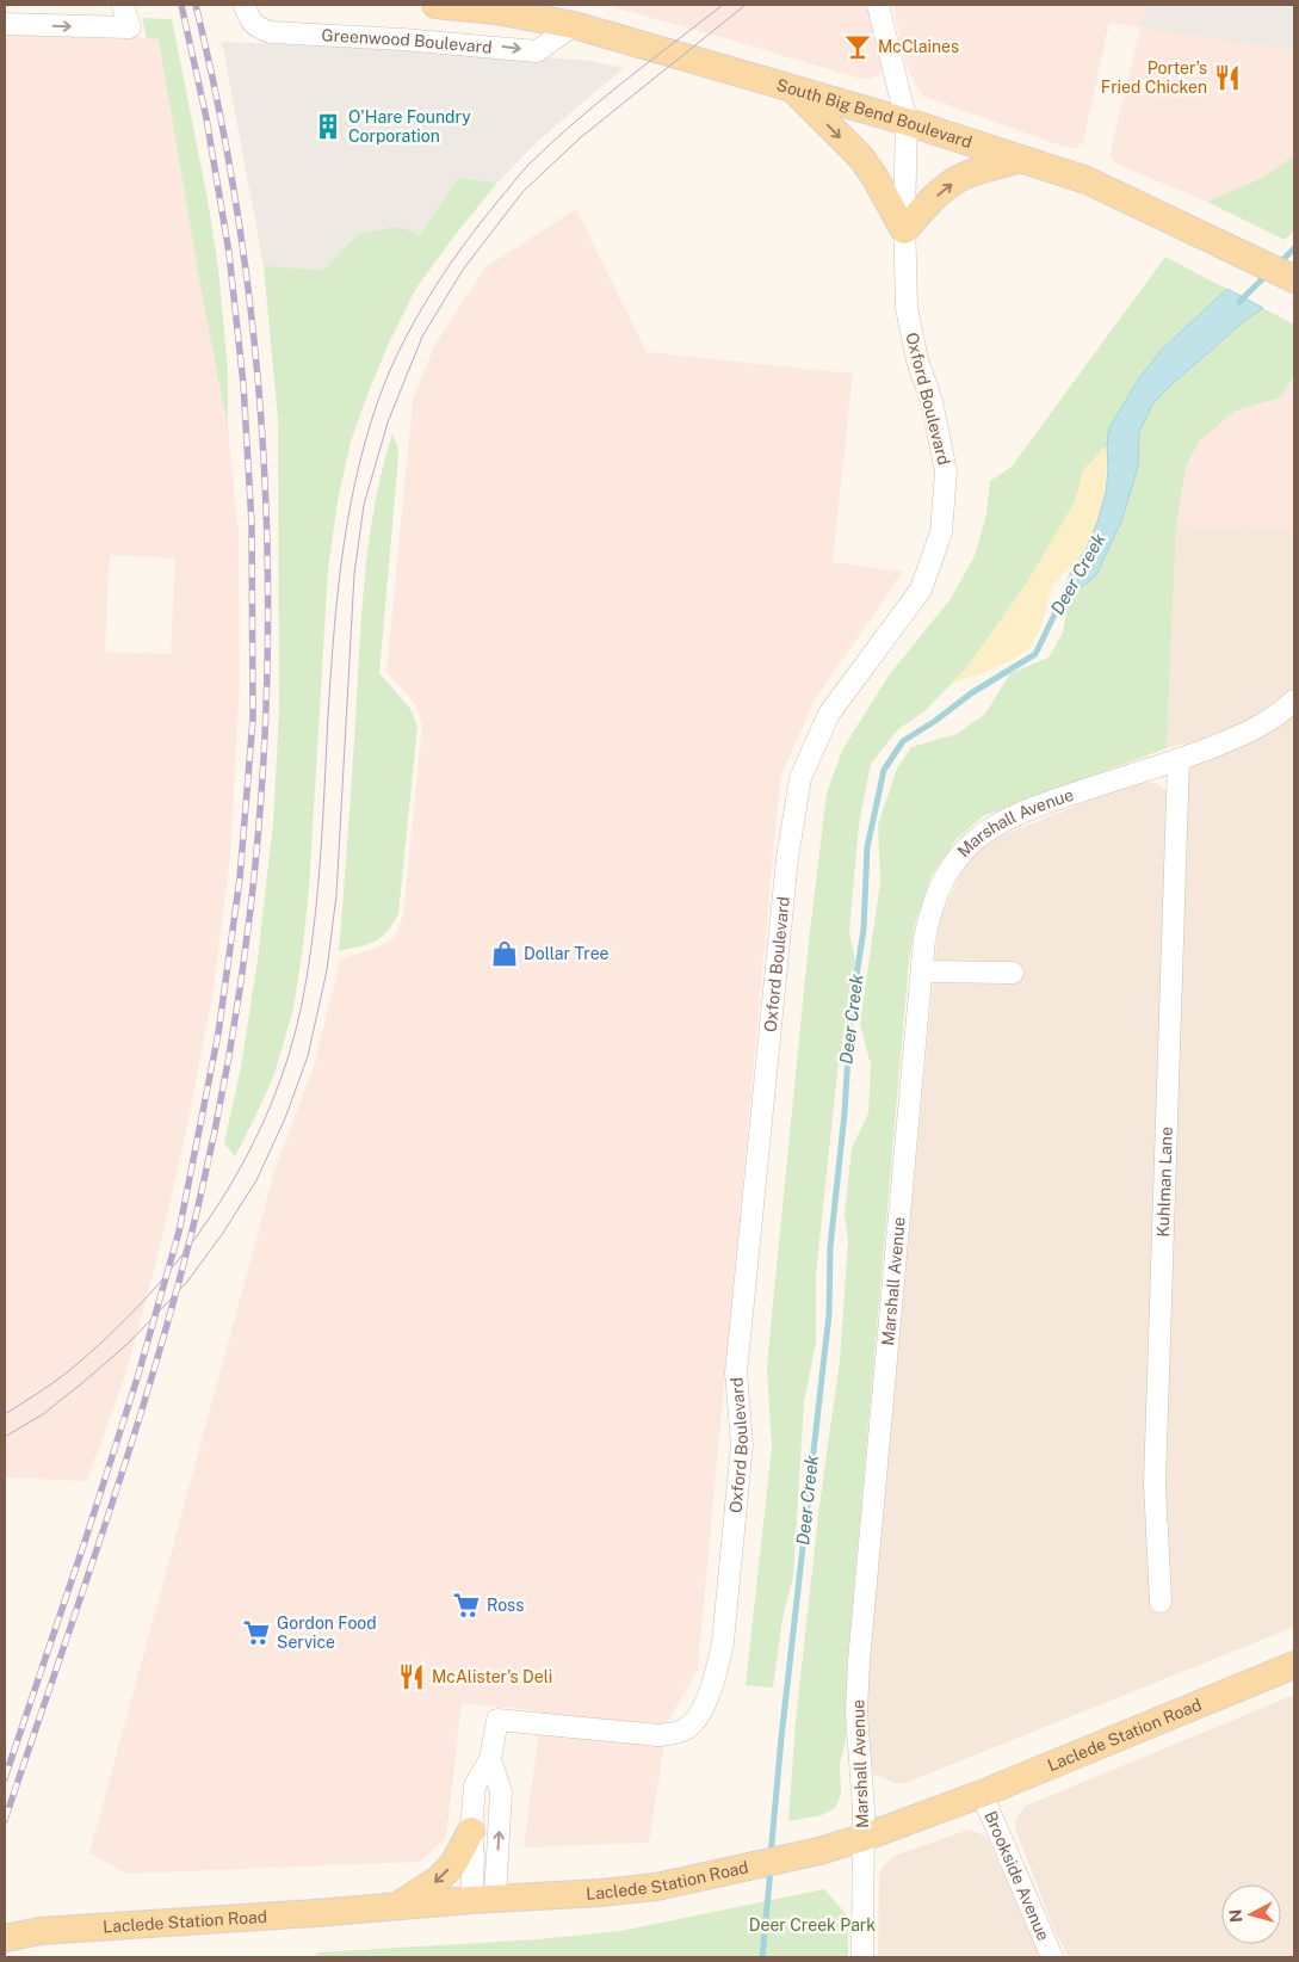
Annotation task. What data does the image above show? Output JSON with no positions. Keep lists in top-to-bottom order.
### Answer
{
  "streets": {
    "main road": ["South Big Bend Boulevard", "Laclede Station Road"],
    "street": [
      "Greenwood Boulevard",
      "Oxford Boulevard",
      "Marshall Avenue",
      "Kuhlman Lane",
      "Brookside Avenue"
    ]
  },
  "crossings": [
    ["Greenwood Boulevard", "South Big Bend Boulevard"],
    ["South Big Bend Boulevard", "Oxford Boulevard"],
    ["Oxford Boulevard", "Laclede Station Road"],
    ["Marshall Avenue", "Kuhlman Lane"],
    ["Marshall Avenue", "Laclede Station Road"],
    ["Laclede Station Road", "Brookside Avenue"]
  ],
  "one_way": ["Greenwood Boulevard"],
  "water": ["Deer Creek"],
  "parks": ["Deer Creek Park"],
  "places": {
    "bar": ["McClaines"],
    "restaurant": ["Porter's Fried Chicken", "McAlister's Deli"],
    "building": ["O'Hare Foundry Corporation"],
    "shop": ["Dollar Tree"],
    "supermarket": ["Ross", "Gordon Food Service"]
  },
  "north": "left"
}
